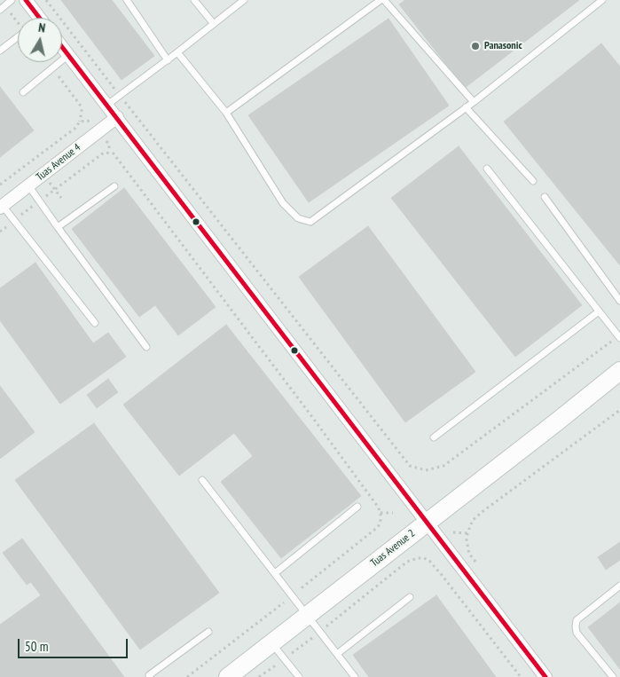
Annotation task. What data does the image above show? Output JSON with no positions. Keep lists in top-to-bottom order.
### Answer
{
  "streets": {
    "street": ["Tuas Avenue 4", "Tuas Avenue 2"]
  },
  "places": ["Panasonic"],
  "scale_bar": "50 m",
  "north": "top"
}
